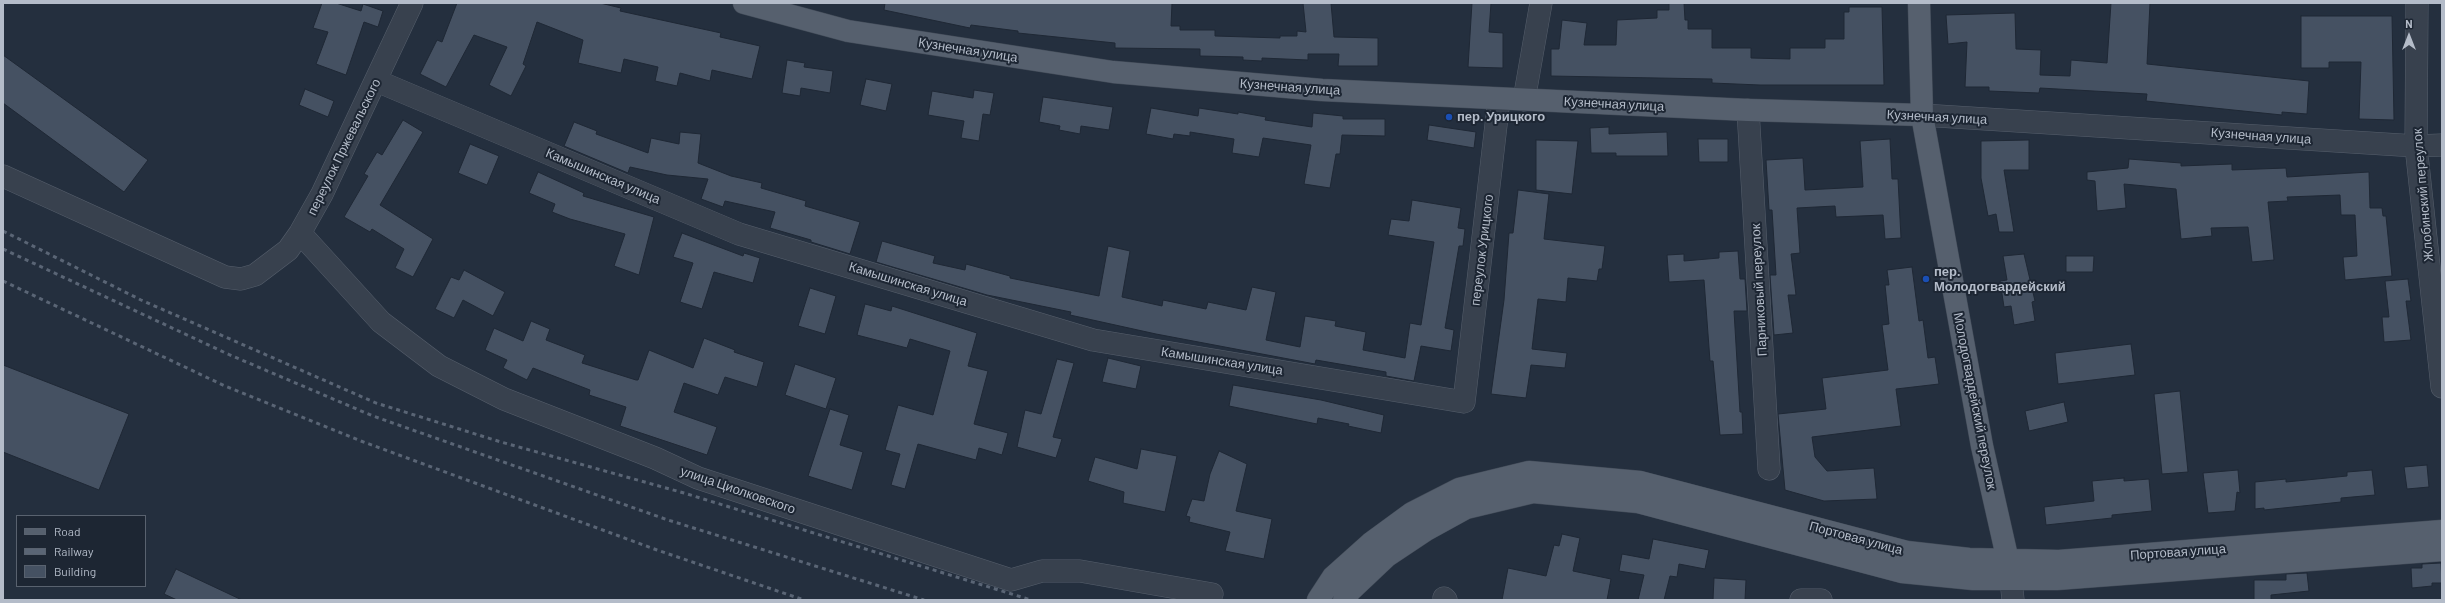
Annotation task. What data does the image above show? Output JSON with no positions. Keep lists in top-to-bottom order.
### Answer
{
  "streets": {
    "main road": ["Кузнечная улица", "Молодогвардейский переулок", "Портовая улица"],
    "street": [
      "переулок Пржевальского",
      "Камышинская улица",
      "Жлобинский переулок",
      "переулок Урицкого",
      "Парниковый переулок",
      "улица Циолковского"
    ]
  },
  "crossings": [
    ["Кузнечная улица", "Жлобинский переулок"],
    ["Кузнечная улица", "переулок Урицкого"],
    ["Кузнечная улица", "Парниковый переулок"],
    ["Кузнечная улица", "Молодогвардейский переулок"],
    ["переулок Пржевальского", "Камышинская улица"],
    ["переулок Пржевальского", "улица Циолковского"],
    ["Камышинская улица", "переулок Урицкого"],
    ["Молодогвардейский переулок", "Портовая улица"]
  ],
  "places": ["пер. Урицкого", "пер. Молодогвардейский"],
  "legend": ["Road", "Railway", "Building"],
  "north": "top"
}
